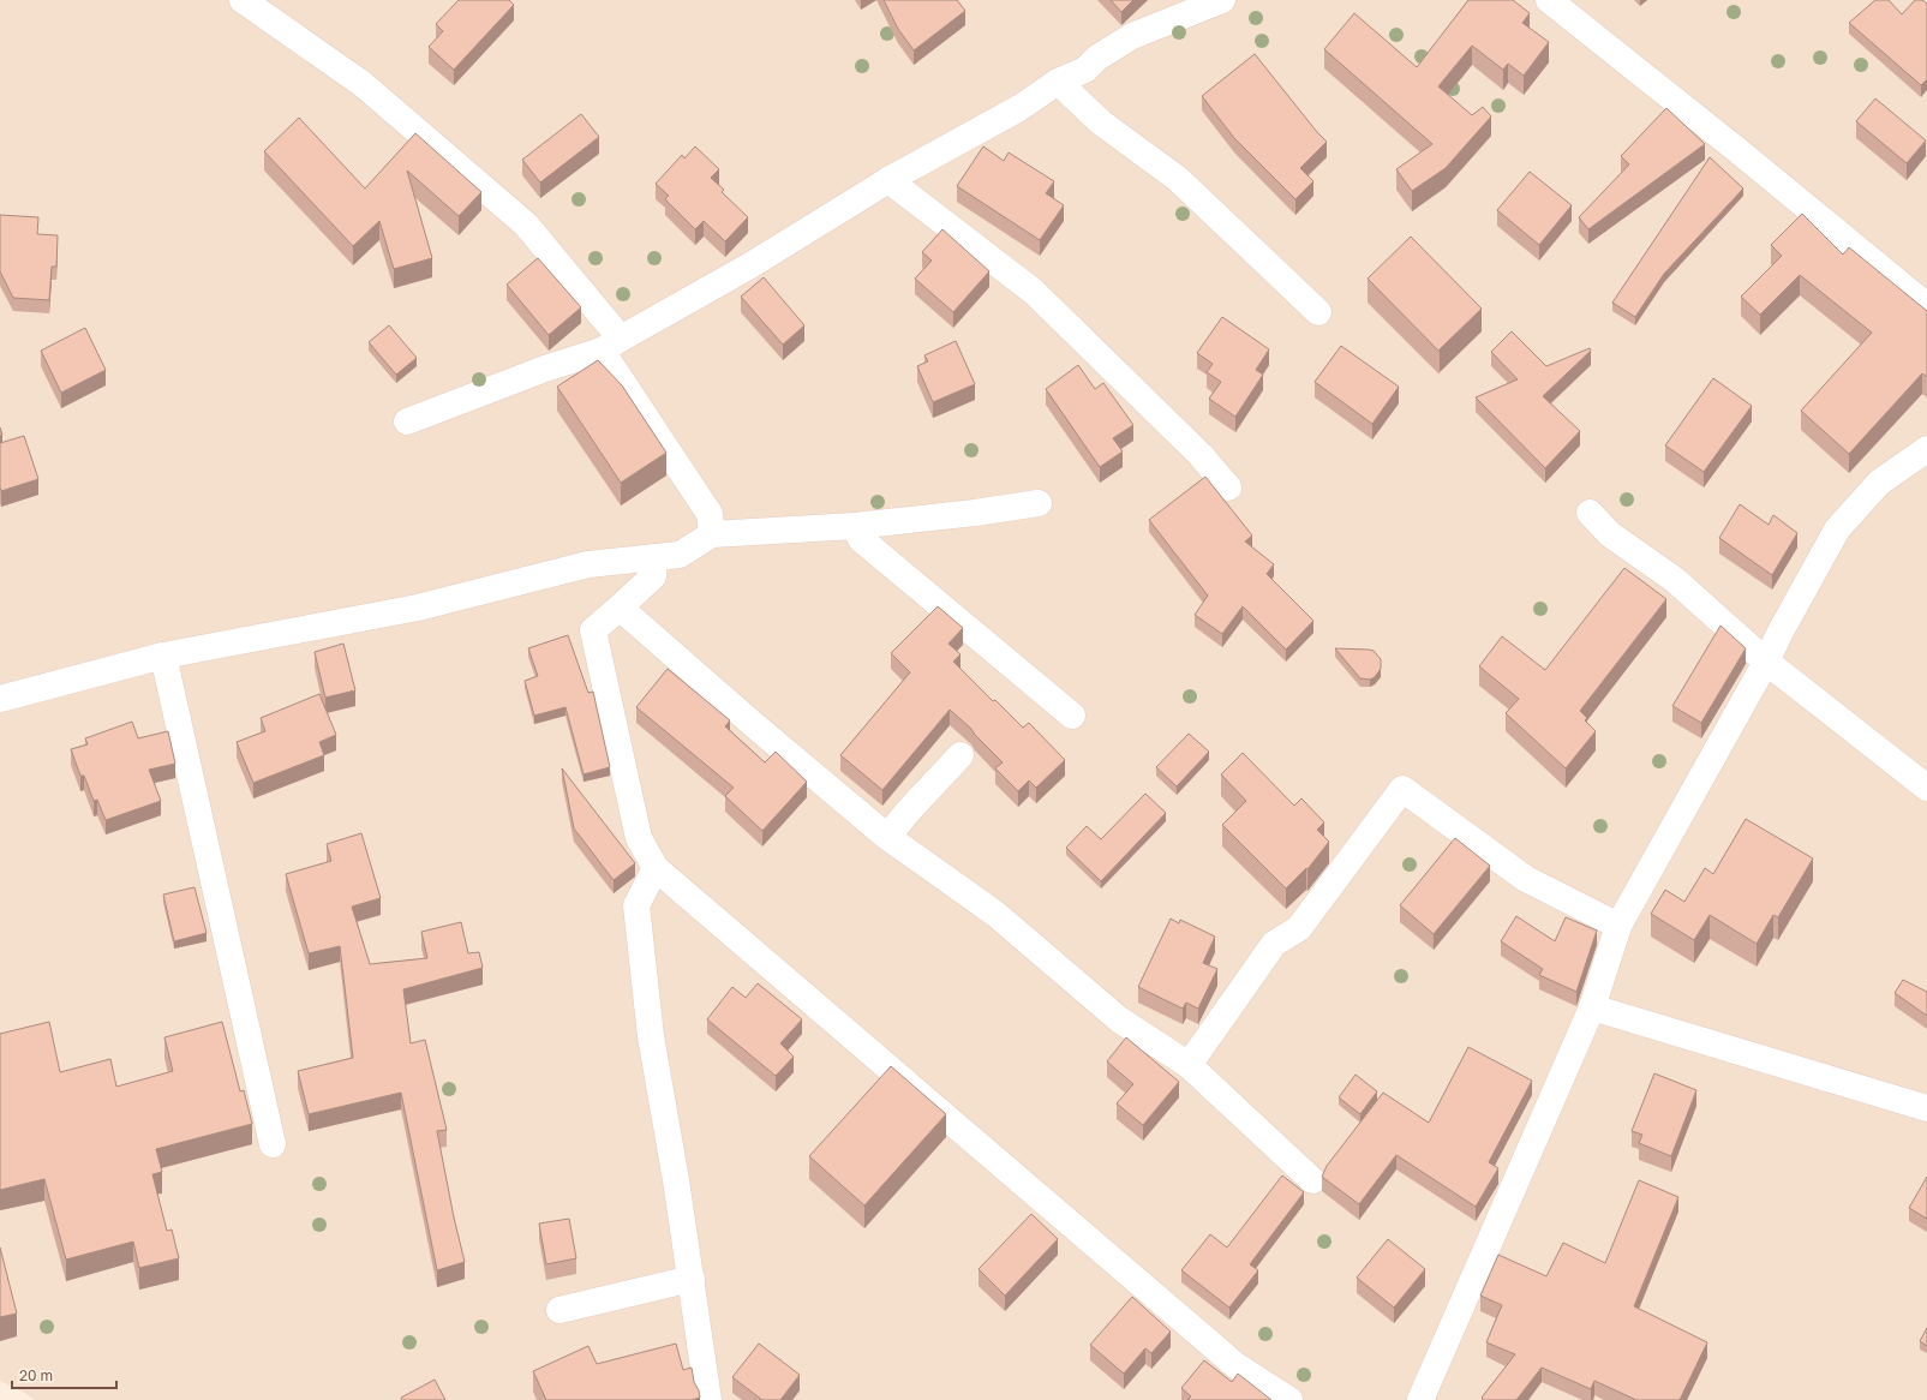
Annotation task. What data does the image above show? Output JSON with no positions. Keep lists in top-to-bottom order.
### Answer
{
  "scale_bar": "20 m"
}
